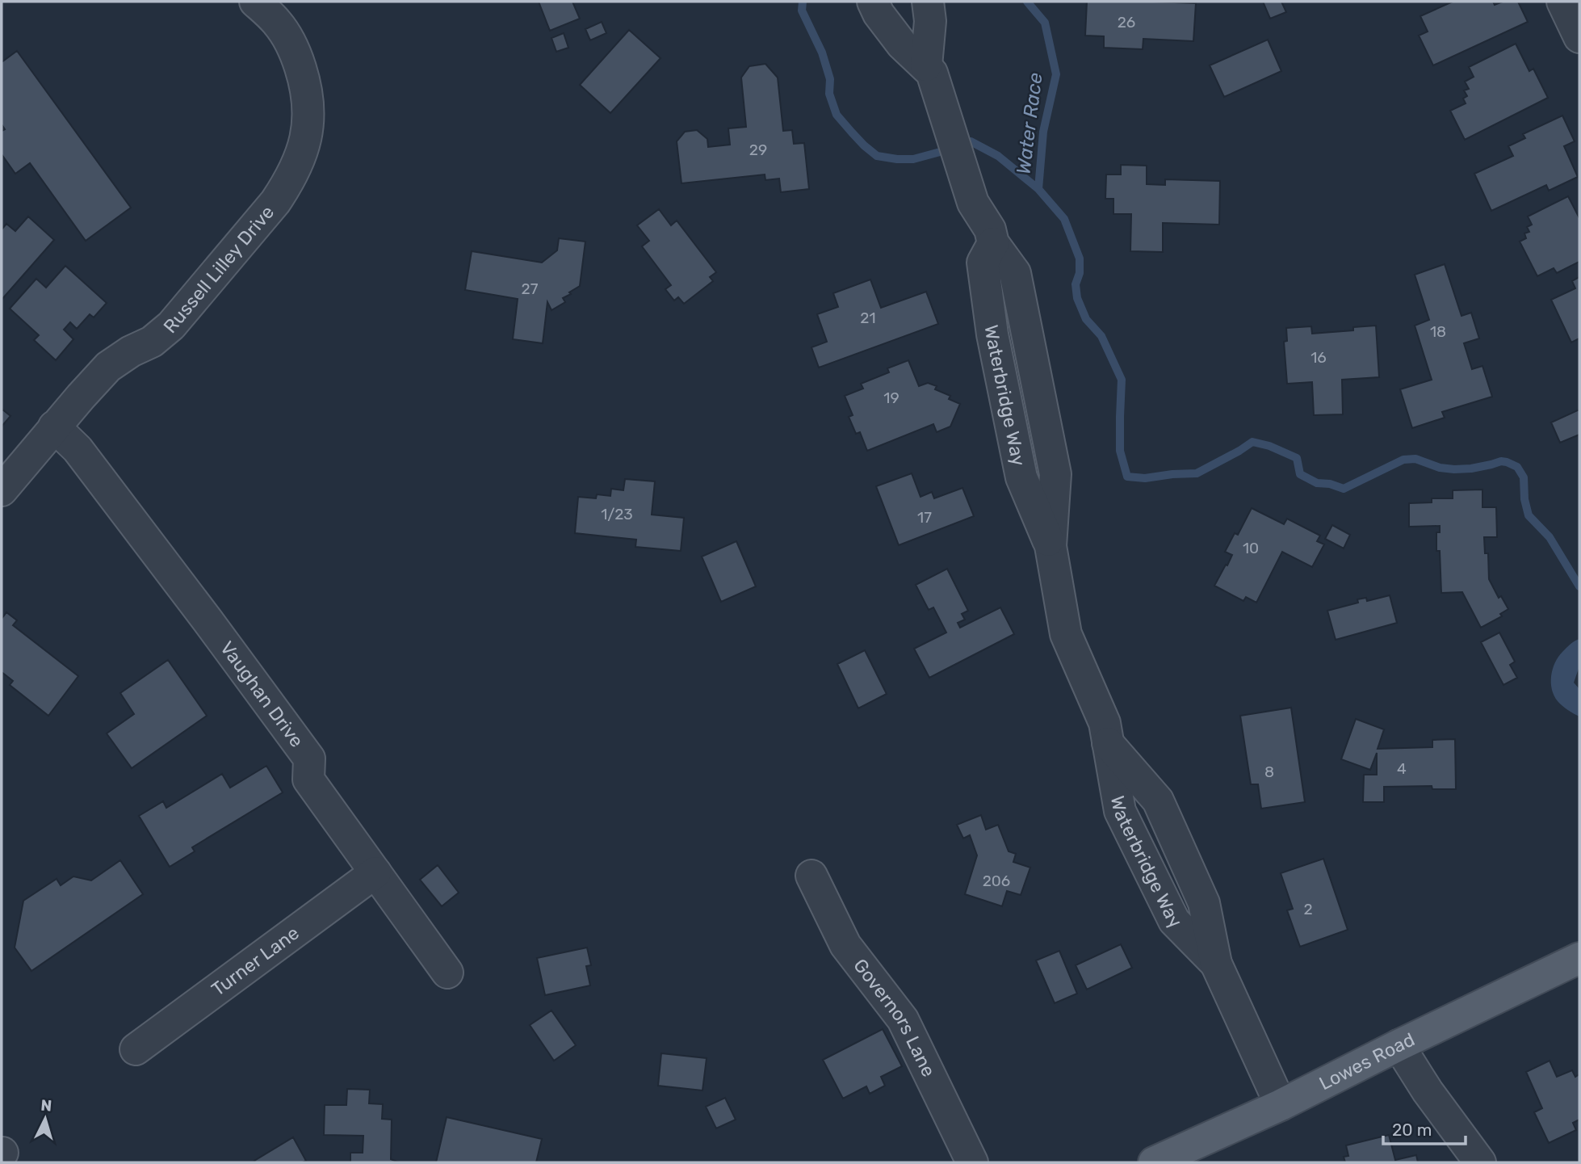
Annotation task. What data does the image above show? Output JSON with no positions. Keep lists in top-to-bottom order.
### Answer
{
  "streets": {
    "main road": ["Lowes Road"],
    "street": [
      "Russell Lilley Drive",
      "Waterbridge Way",
      "Vaughan Drive",
      "Turner Lane",
      "Governors Lane"
    ]
  },
  "crossings": [
    ["Russell Lilley Drive", "Vaughan Drive"],
    ["Waterbridge Way", "Lowes Road"],
    ["Vaughan Drive", "Turner Lane"]
  ],
  "water": ["Water Race"],
  "house_numbers": [
    "26",
    "29",
    "27",
    "21",
    "18",
    "16",
    "19",
    "1/23",
    "17",
    "10",
    "4",
    "8",
    "206",
    "2"
  ],
  "scale_bar": "20 m",
  "north": "top"
}
